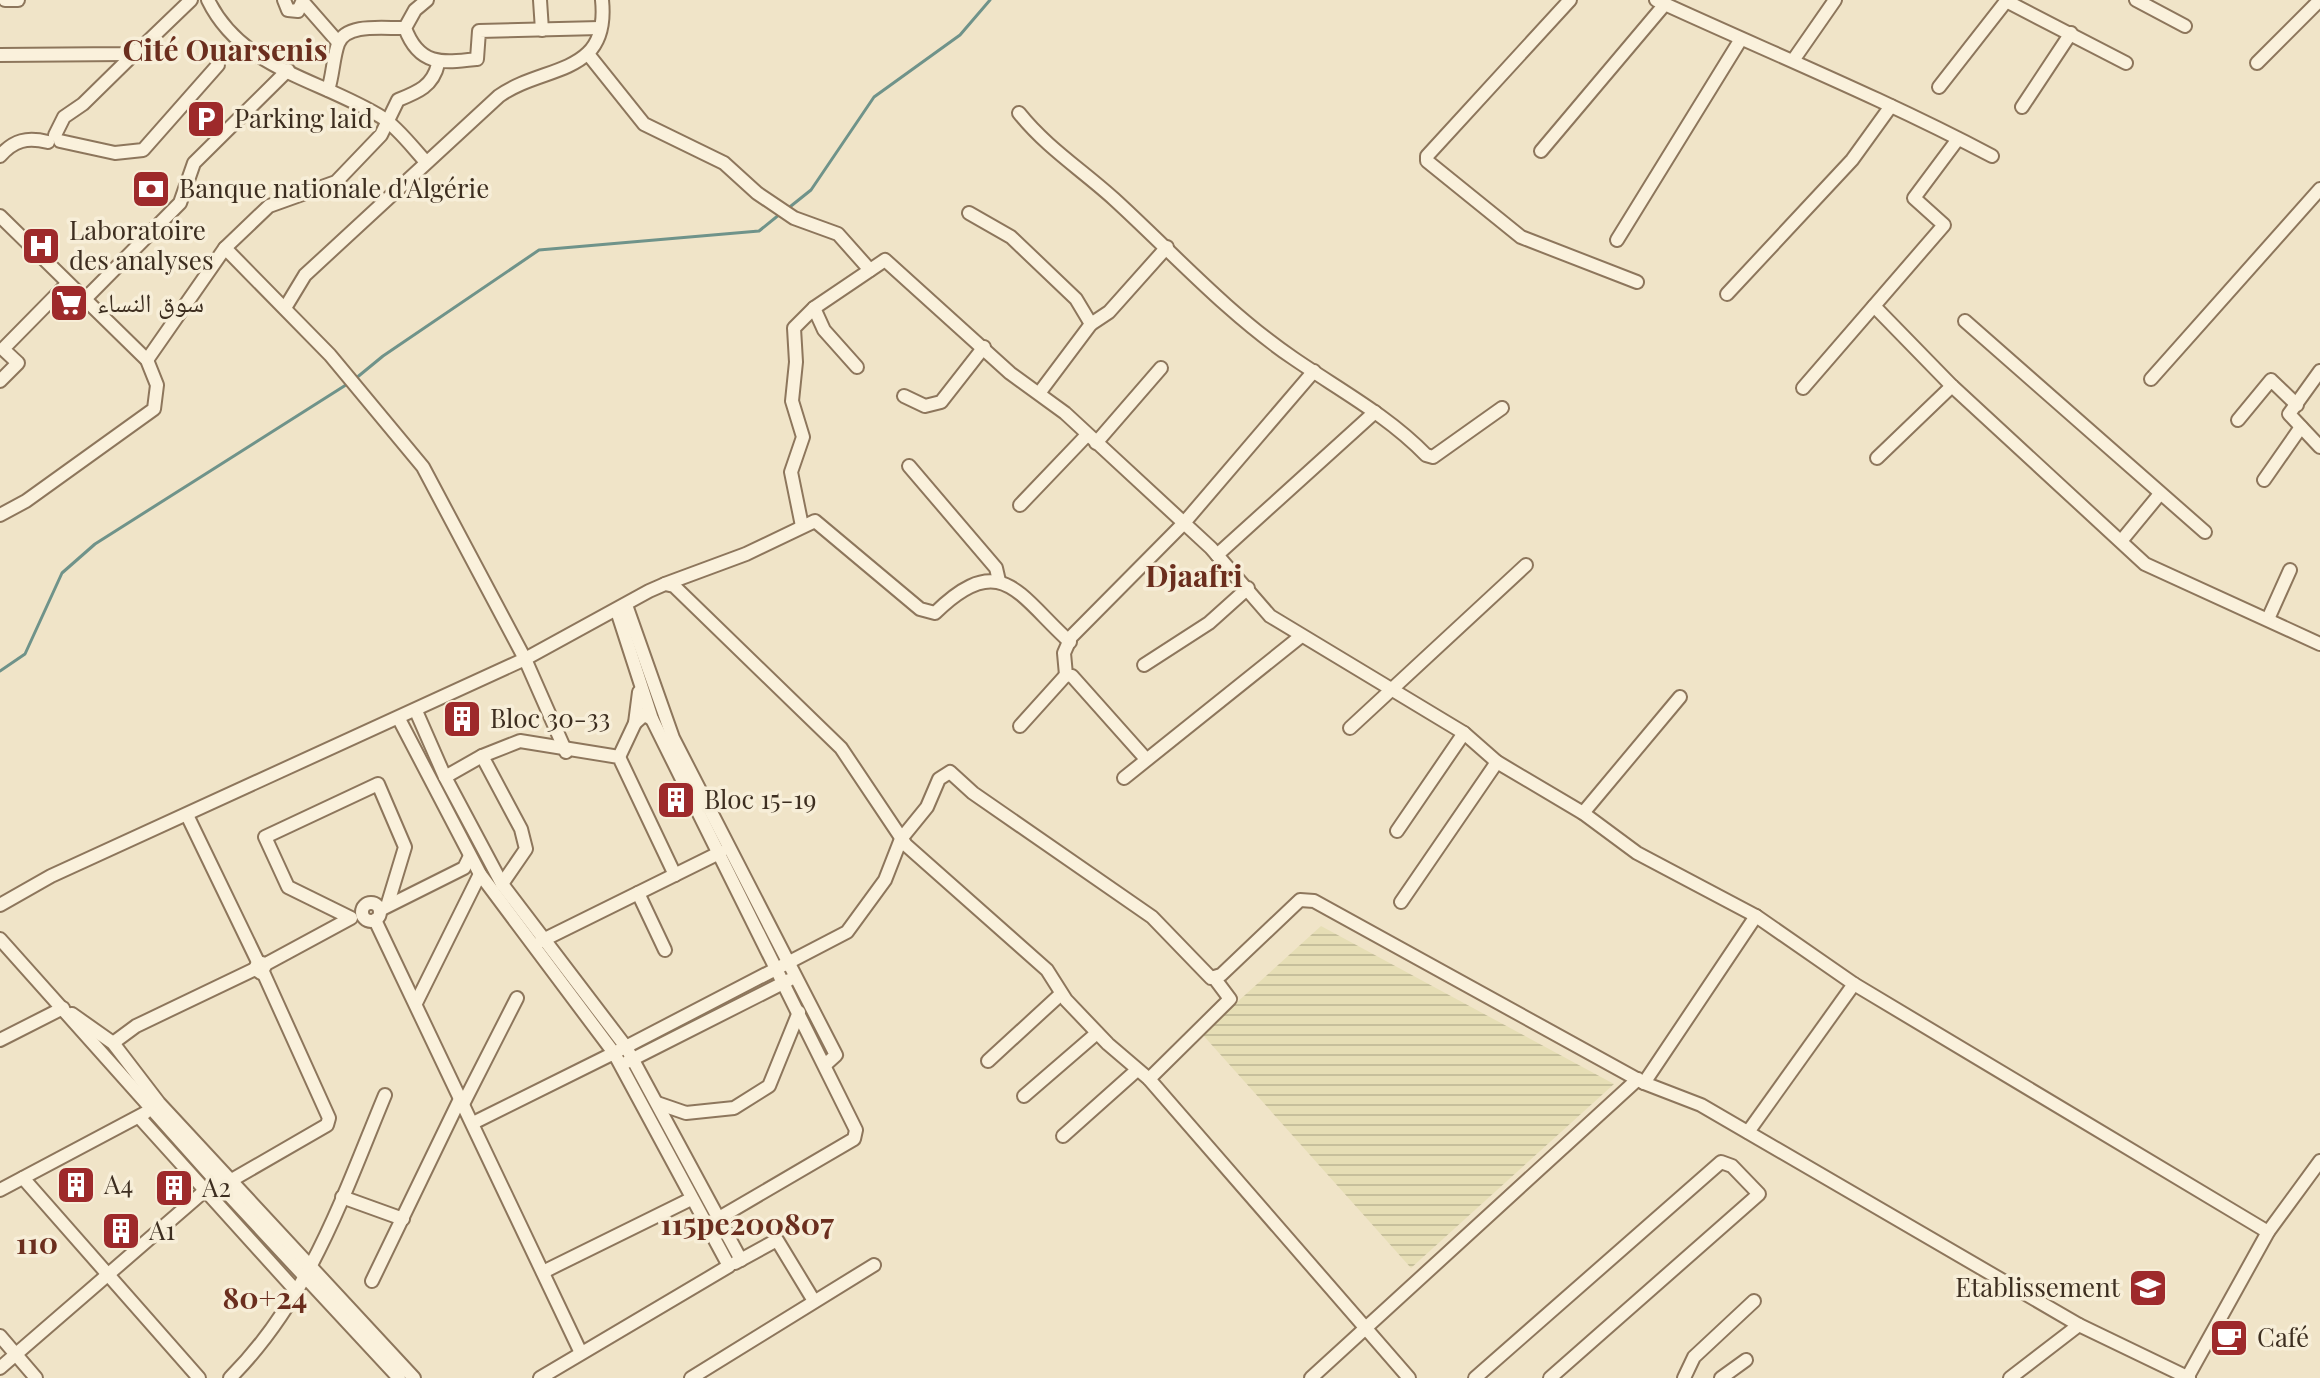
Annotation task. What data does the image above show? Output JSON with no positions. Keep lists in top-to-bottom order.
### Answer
{
  "districts": [
    "Cité Ouarsenis",
    "Djaafri",
    "115pe200807",
    "110",
    "80+24"
  ],
  "places": {
    "parking": ["Parking laid"],
    "bank": ["Banque nationale d'Algérie"],
    "hospital": ["Laboratoire des analyses"],
    "supermarket": ["سوق النساء"],
    "building": [
      "Bloc 30-33",
      "Bloc 15-19",
      "A4",
      "A2",
      "A1"
    ],
    "school or university": ["Etablissement"],
    "cafe": ["Café"]
  }
}
